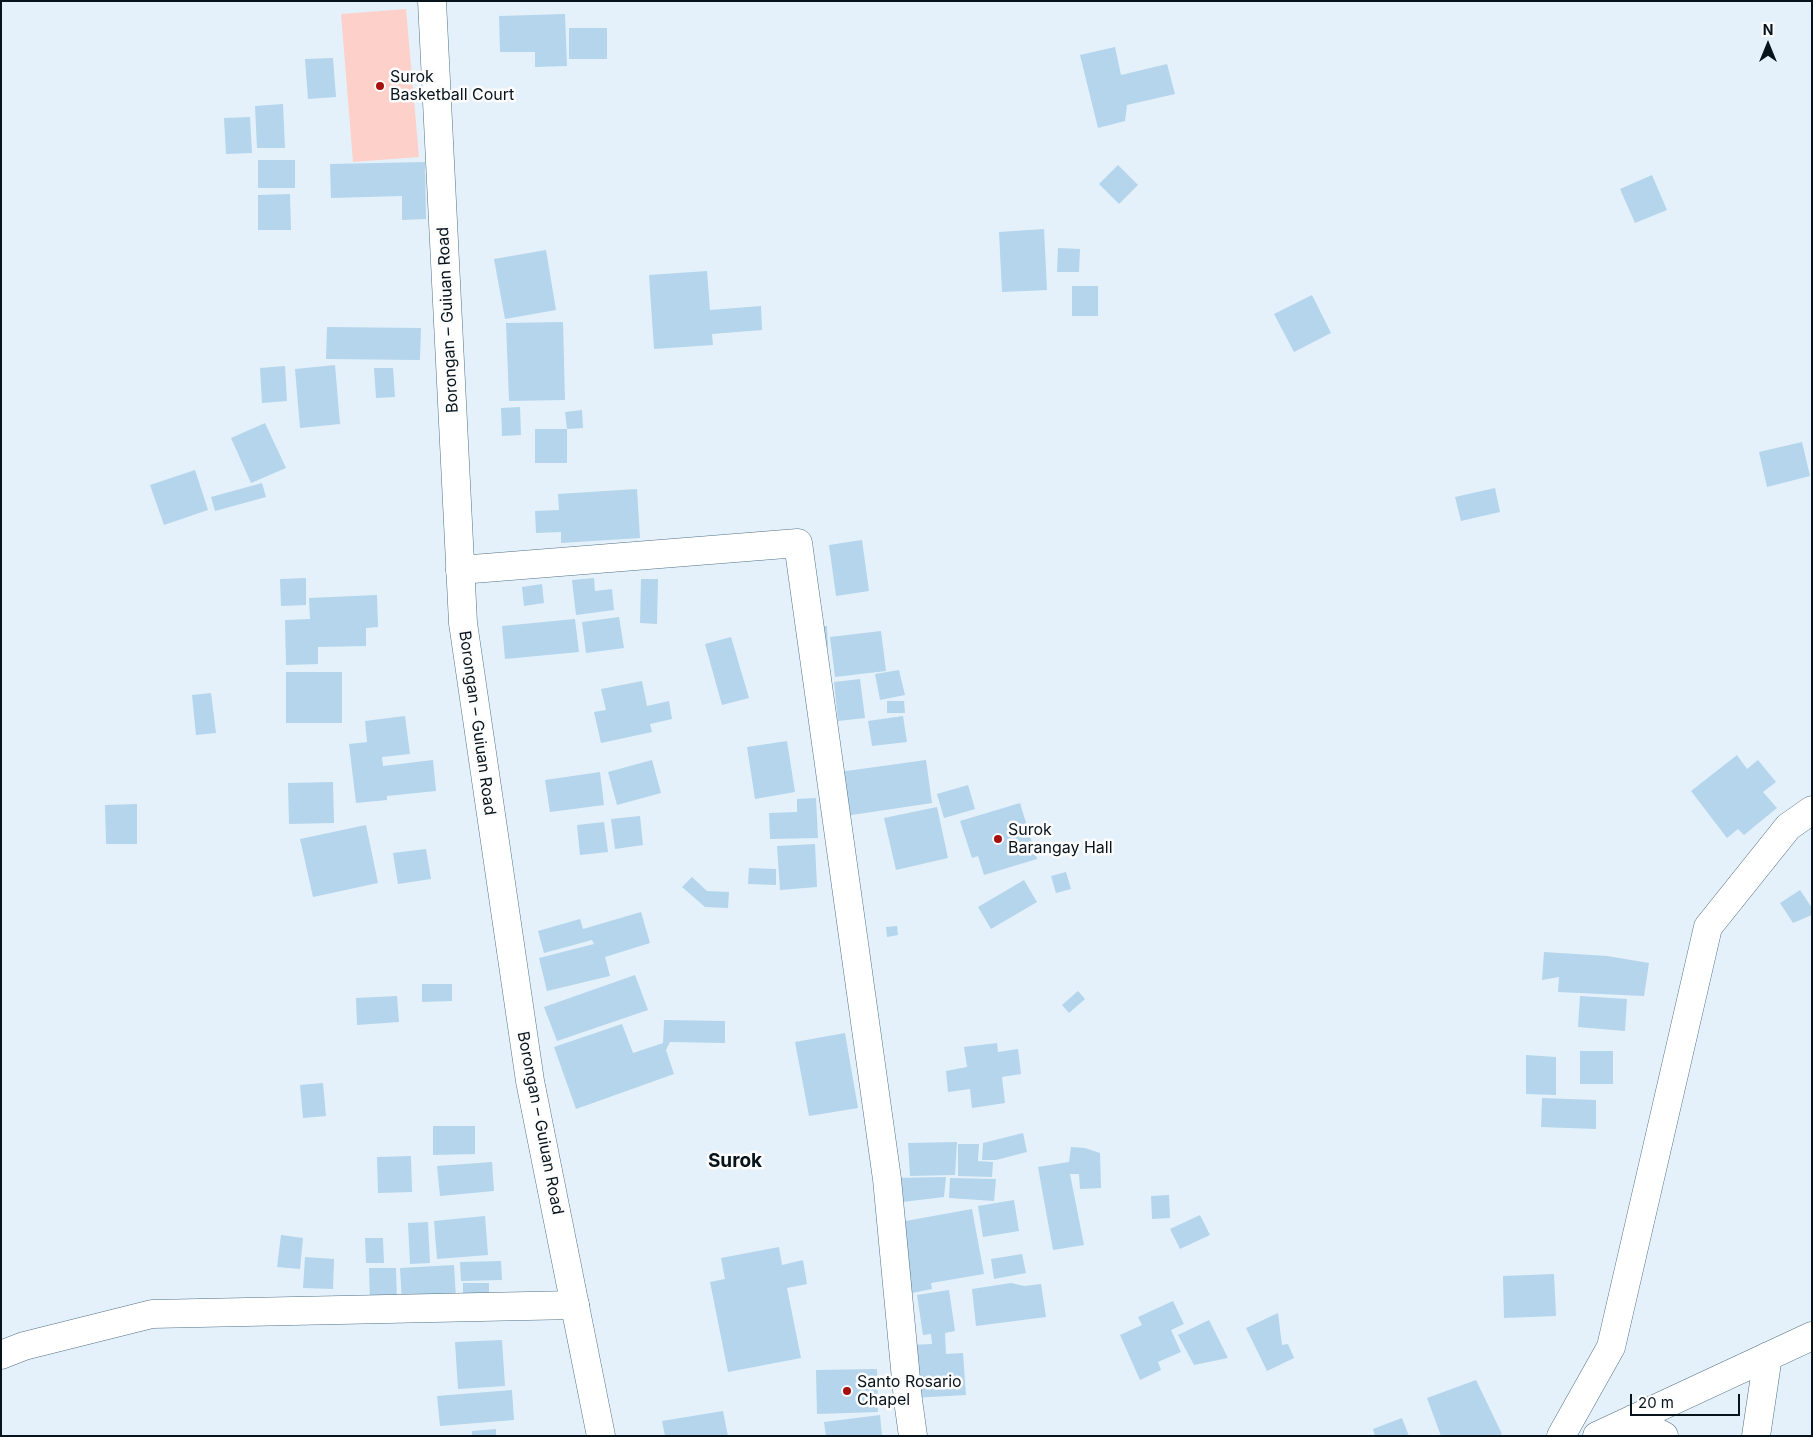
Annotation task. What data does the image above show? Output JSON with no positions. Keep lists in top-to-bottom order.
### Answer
{
  "streets": {
    "street": ["Borongan – Guiuan Road"]
  },
  "districts": ["Surok"],
  "places": ["Surok Basketball Court", "Surok Barangay Hall", "Santo Rosario Chapel"],
  "scale_bar": "20 m",
  "north": "top"
}
